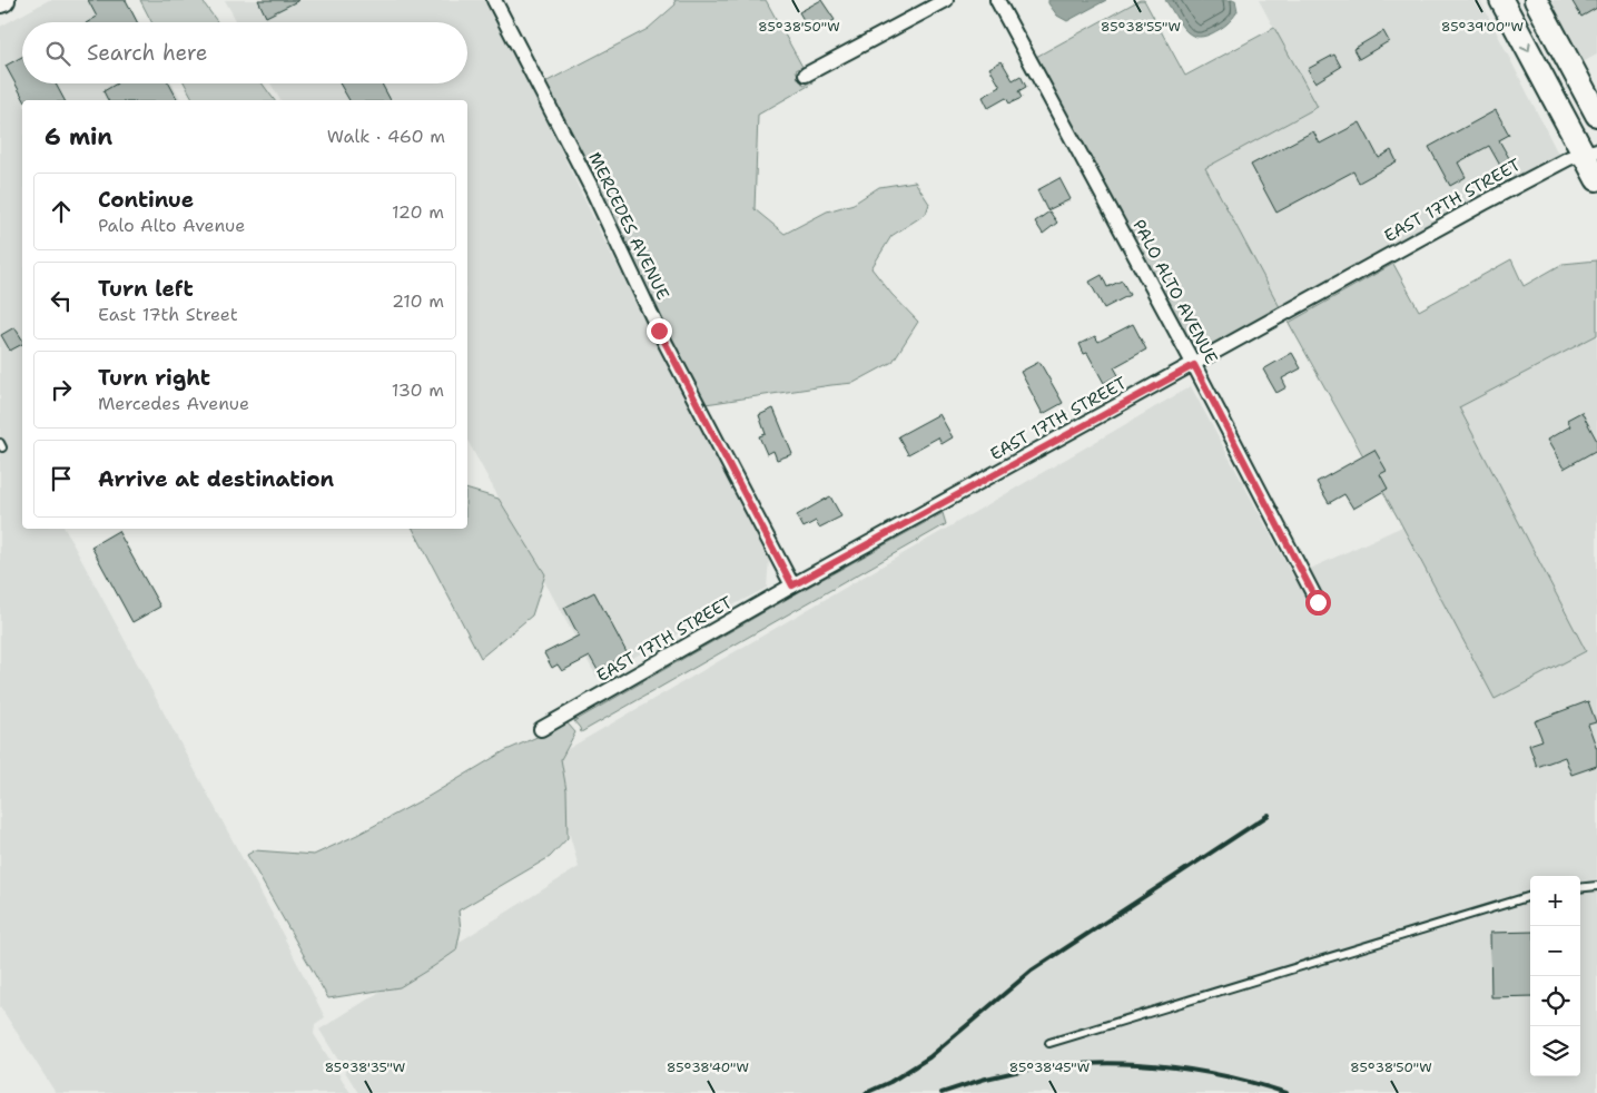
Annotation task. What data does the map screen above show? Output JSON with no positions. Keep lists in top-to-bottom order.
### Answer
{
  "streets": {
    "street": ["EAST 17TH STREET", "MERCEDES AVENUE", "PALO ALTO AVENUE"]
  },
  "crossings": [
    ["EAST 17TH STREET", "MERCEDES AVENUE"],
    ["EAST 17TH STREET", "PALO ALTO AVENUE"]
  ],
  "page": {
    "search": "Search here",
    "heading": ["6 min", "Walk · 460 m"],
    "list": [
      ["Continue", "Palo Alto Avenue", "120 m"],
      ["Turn left", "East 17th Street", "210 m"],
      ["Turn right", "Mercedes Avenue", "130 m"],
      "Arrive at destination"
    ],
    "map_buttons": ["+", "−"]
  },
  "coordinates": [
    "85°38'50\"W",
    "85°38'55\"W",
    "85°39'00\"W",
    "85°38'35\"W",
    "85°38'40\"W",
    "85°38'45\"W"
  ]
}
